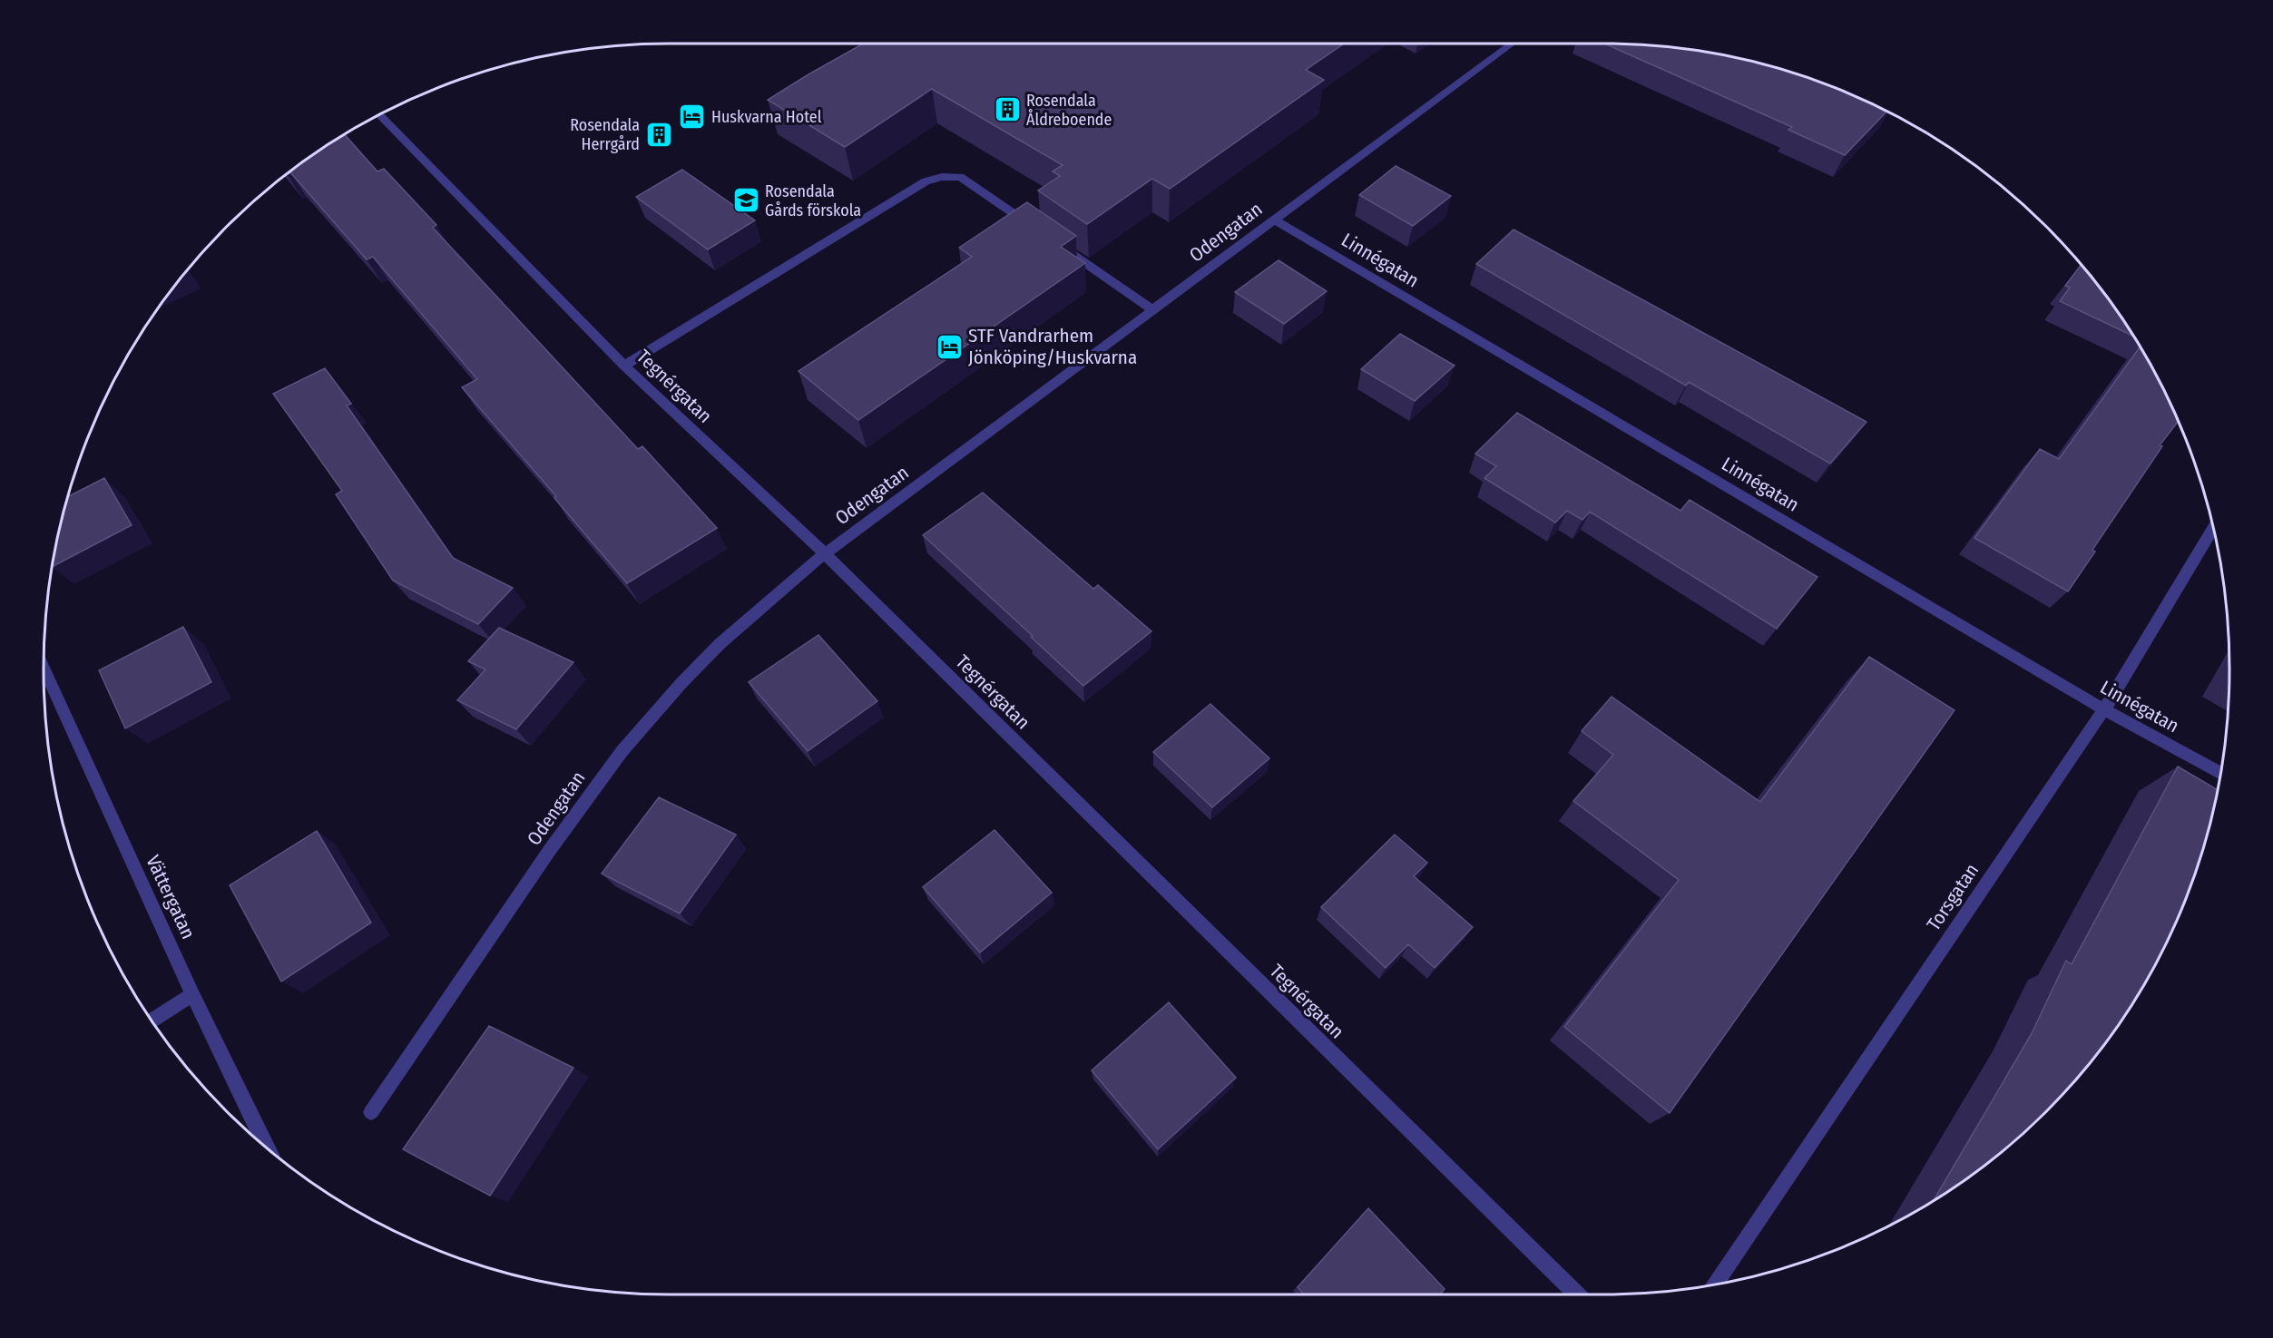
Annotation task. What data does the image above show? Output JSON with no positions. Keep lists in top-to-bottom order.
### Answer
{
  "streets": {
    "street": [
      "Odengatan",
      "Linnégatan",
      "Tegnérgatan",
      "Vättergatan",
      "Torsgatan"
    ]
  },
  "crossings": [
    ["Odengatan", "Linnégatan"],
    ["Odengatan", "Tegnérgatan"],
    ["Linnégatan", "Torsgatan"]
  ],
  "places": {
    "building": ["Rosendala Åldreboende", "Rosendala Herrgård"],
    "hotel": ["Huskvarna Hotel", "STF Vandrarhem Jönköping/Huskvarna"],
    "school or university": ["Rosendala Gårds förskola"]
  }
}
